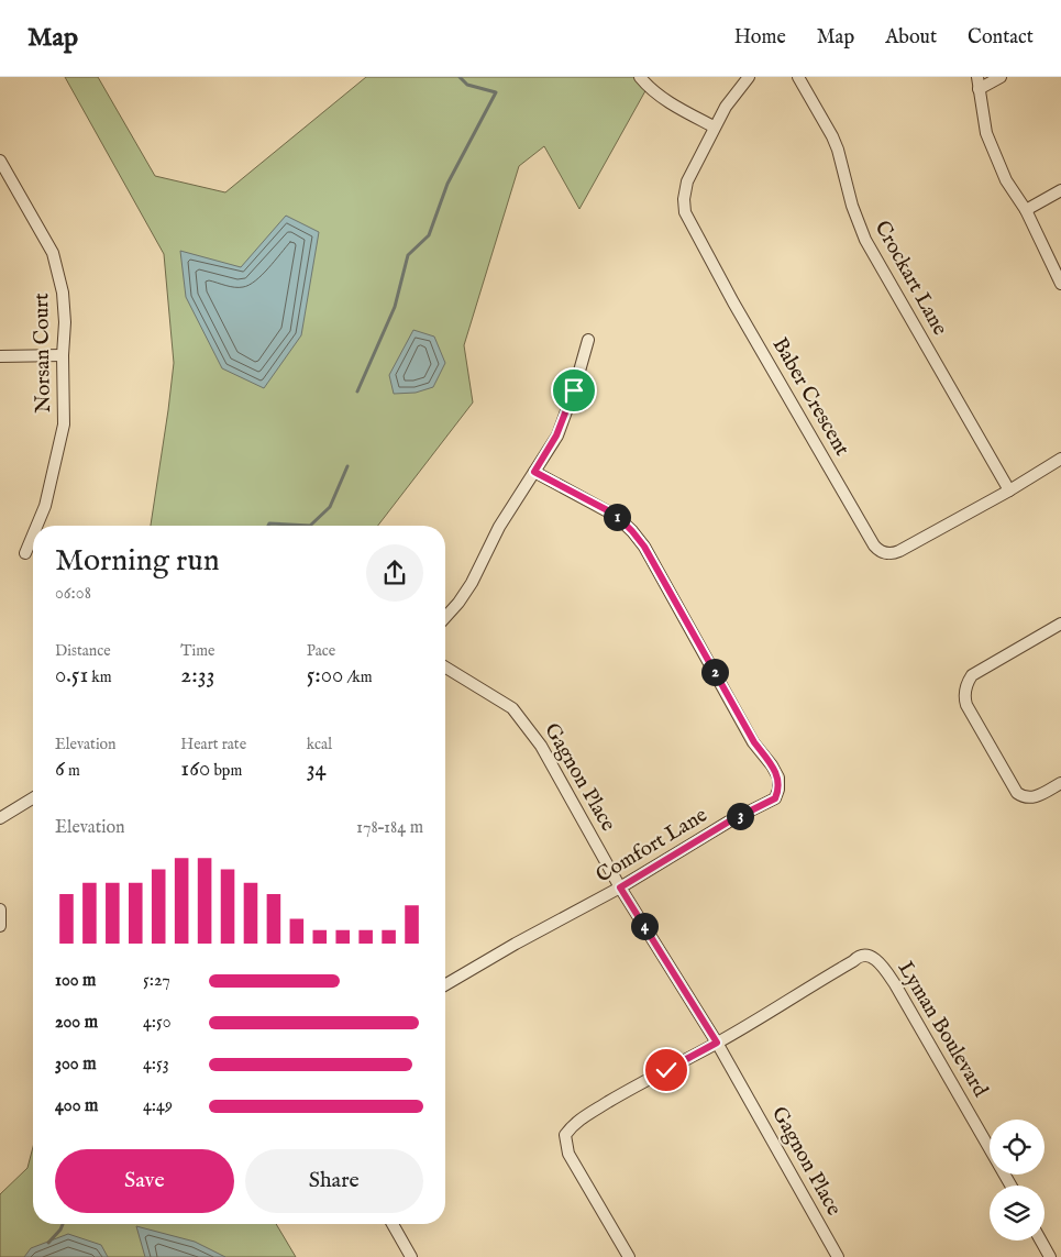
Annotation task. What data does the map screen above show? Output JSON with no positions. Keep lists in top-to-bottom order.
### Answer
{
  "streets": {
    "street": [
      "Crockart Lane",
      "Norsan Court",
      "Baber Crescent",
      "Gagnon Place",
      "Comfort Lane",
      "Lyman Boulevard"
    ]
  },
  "crossings": [
    ["Crockart Lane", "Baber Crescent"],
    ["Gagnon Place", "Comfort Lane"],
    ["Gagnon Place", "Lyman Boulevard"]
  ],
  "page": {
    "header": "Map",
    "nav": [
      "Home",
      "Map",
      "About",
      "Contact"
    ],
    "pins": [
      "1",
      "2",
      "3",
      "4"
    ],
    "heading": ["Morning run", "06:08"],
    "stats": [
      ["Distance", "0.51 km"],
      ["Time", "2:33"],
      ["Pace", "5:00 /km"],
      ["Elevation", "6 m"],
      ["Heart rate", "160 bpm"],
      ["kcal", "34"]
    ],
    "chart": ["Elevation", "178–184 m"],
    "list": [
      {
        "name": "100 m",
        "note": "5:27"
      },
      {
        "name": "200 m",
        "note": "4:50"
      },
      {
        "name": "300 m",
        "note": "4:53"
      },
      {
        "name": "400 m",
        "note": "4:49"
      }
    ],
    "buttons": ["Save", "Share"]
  }
}
